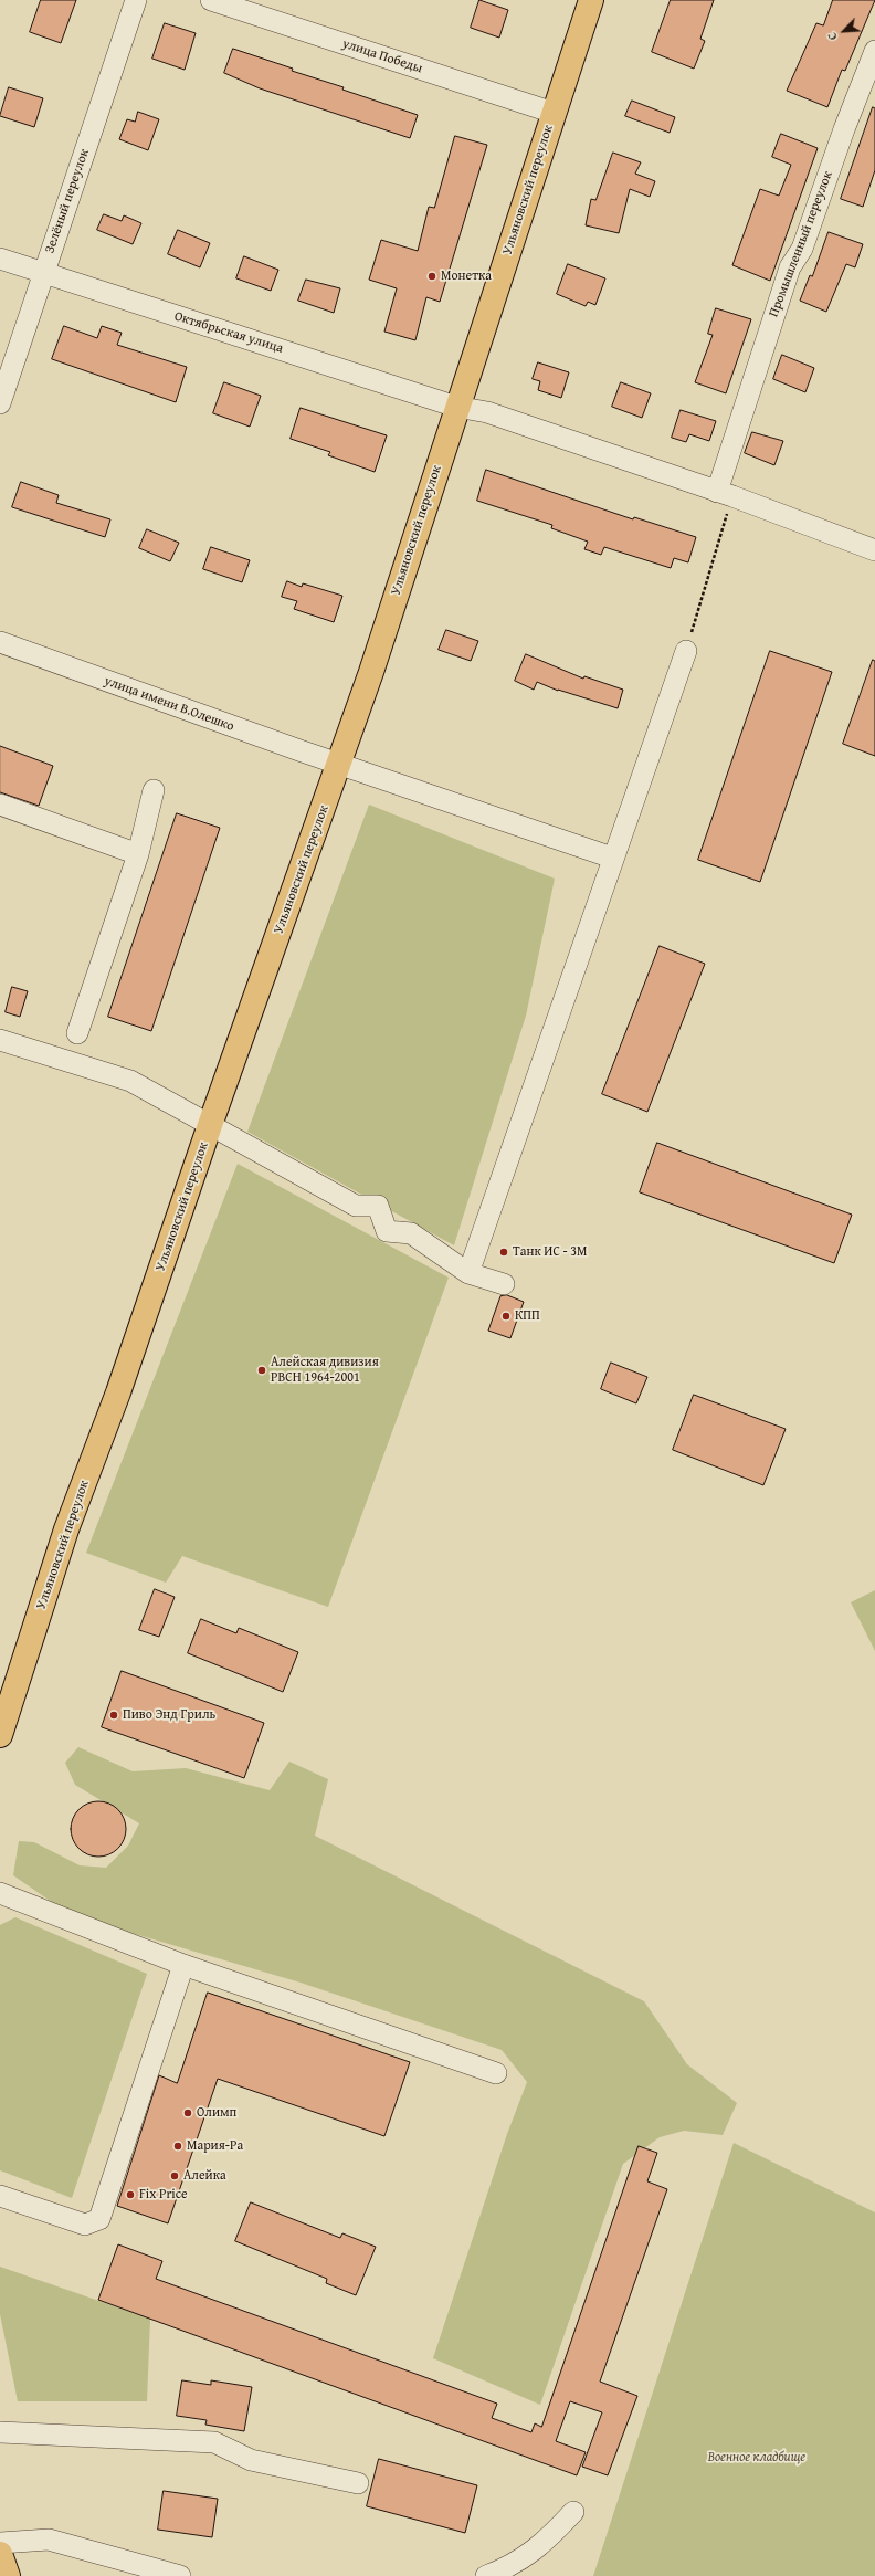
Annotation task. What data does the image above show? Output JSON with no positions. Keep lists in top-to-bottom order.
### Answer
{
  "streets": {
    "main road": ["Ульяновский переулок"],
    "street": [
      "улица Победы",
      "Зелёный переулок",
      "Промышленный переулок",
      "Октябрьская улица",
      "улица имени В.Олешко"
    ]
  },
  "crossings": [
    ["улица Победы", "Ульяновский переулок"],
    ["Ульяновский переулок", "Октябрьская улица"],
    ["Ульяновский переулок", "улица имени В.Олешко"],
    ["Зелёный переулок", "Октябрьская улица"],
    ["Промышленный переулок", "Октябрьская улица"]
  ],
  "parks": ["Военное кладбище"],
  "places": [
    "Монетка",
    "Танк ИС - 3М",
    "КПП",
    "Алейская дивизия РВСН 1964-2001",
    "Пиво Энд Гриль",
    "Олимп",
    "Мария-Ра",
    "Алейка",
    "Fix Price"
  ],
  "north": "bottom left"
}
